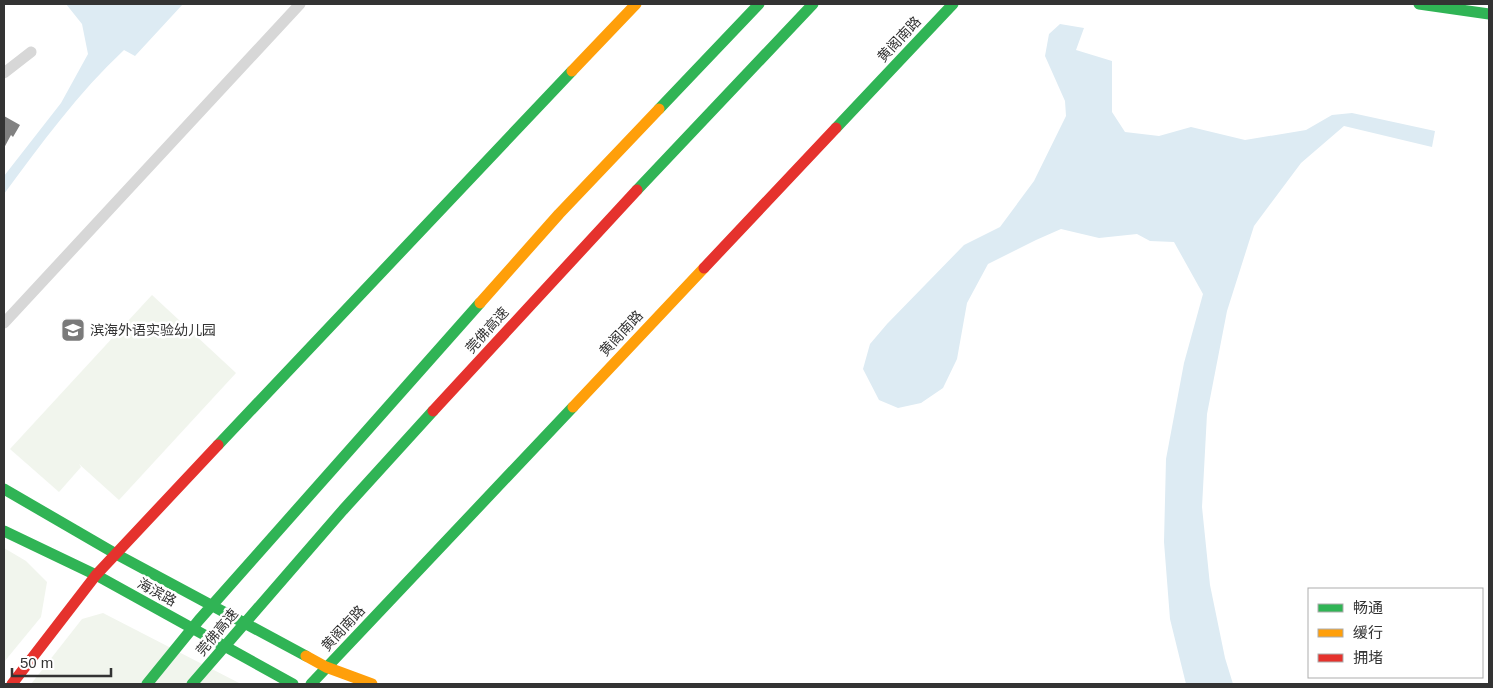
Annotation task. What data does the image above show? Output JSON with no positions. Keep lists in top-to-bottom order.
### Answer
{
  "streets": {
    "main road": ["黄阁南路", "莞佛高速", "海滨路"]
  },
  "places": {
    "school or university": ["滨海外语实验幼儿园"]
  },
  "legend": ["畅通", "缓行", "拥堵"],
  "scale_bar": "50 m"
}
